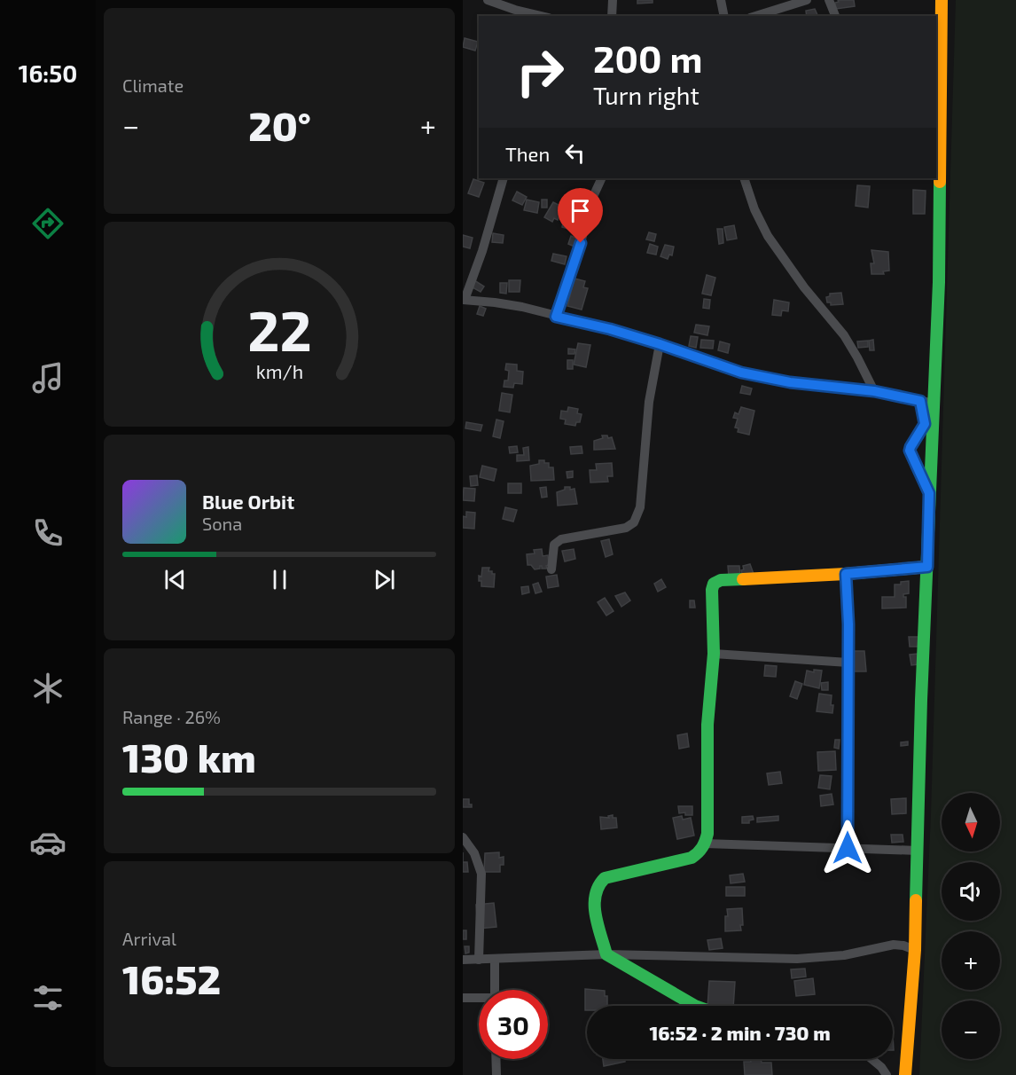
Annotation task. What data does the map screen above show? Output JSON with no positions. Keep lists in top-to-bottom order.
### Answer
{
  "north": "bottom",
  "page": {
    "tabs": "16:50",
    "tile": [
      "Climate",
      ["Range · 26%", "130 km"],
      ["Arrival", "16:52"]
    ],
    "turn": ["200 m", "Turn right"],
    "heat": ["−", "20°", "+"],
    "then": "Then",
    "song": ["Blue Orbit", "Sona"],
    "map_buttons": ["+", "−"],
    "limit": "30",
    "trip": "16:52 · 2 min · 730 m",
    "gauge": ["22", "km/h"]
  }
}
